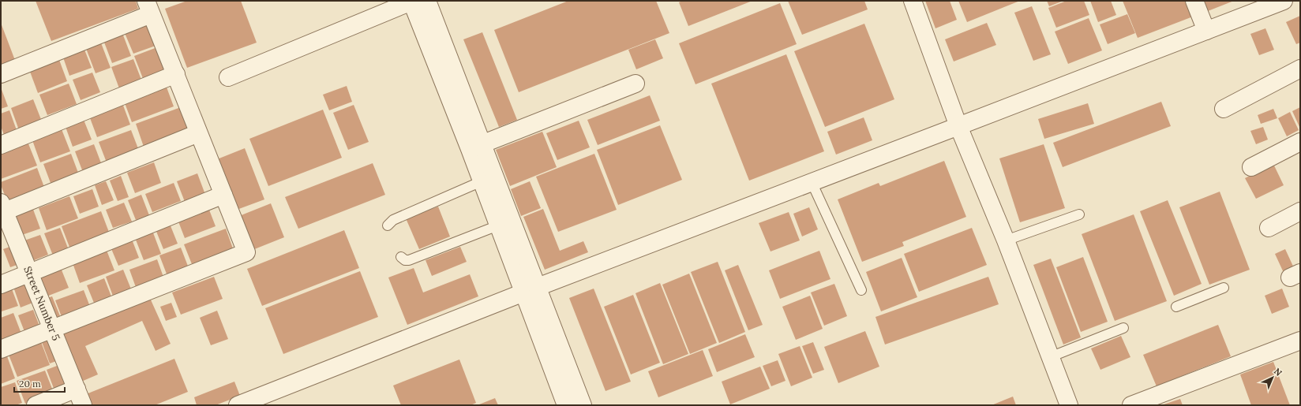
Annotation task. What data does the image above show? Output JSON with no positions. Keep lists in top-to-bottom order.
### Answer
{
  "streets": {
    "street": ["Street Number 5"]
  },
  "scale_bar": "20 m",
  "north": "top right"
}
